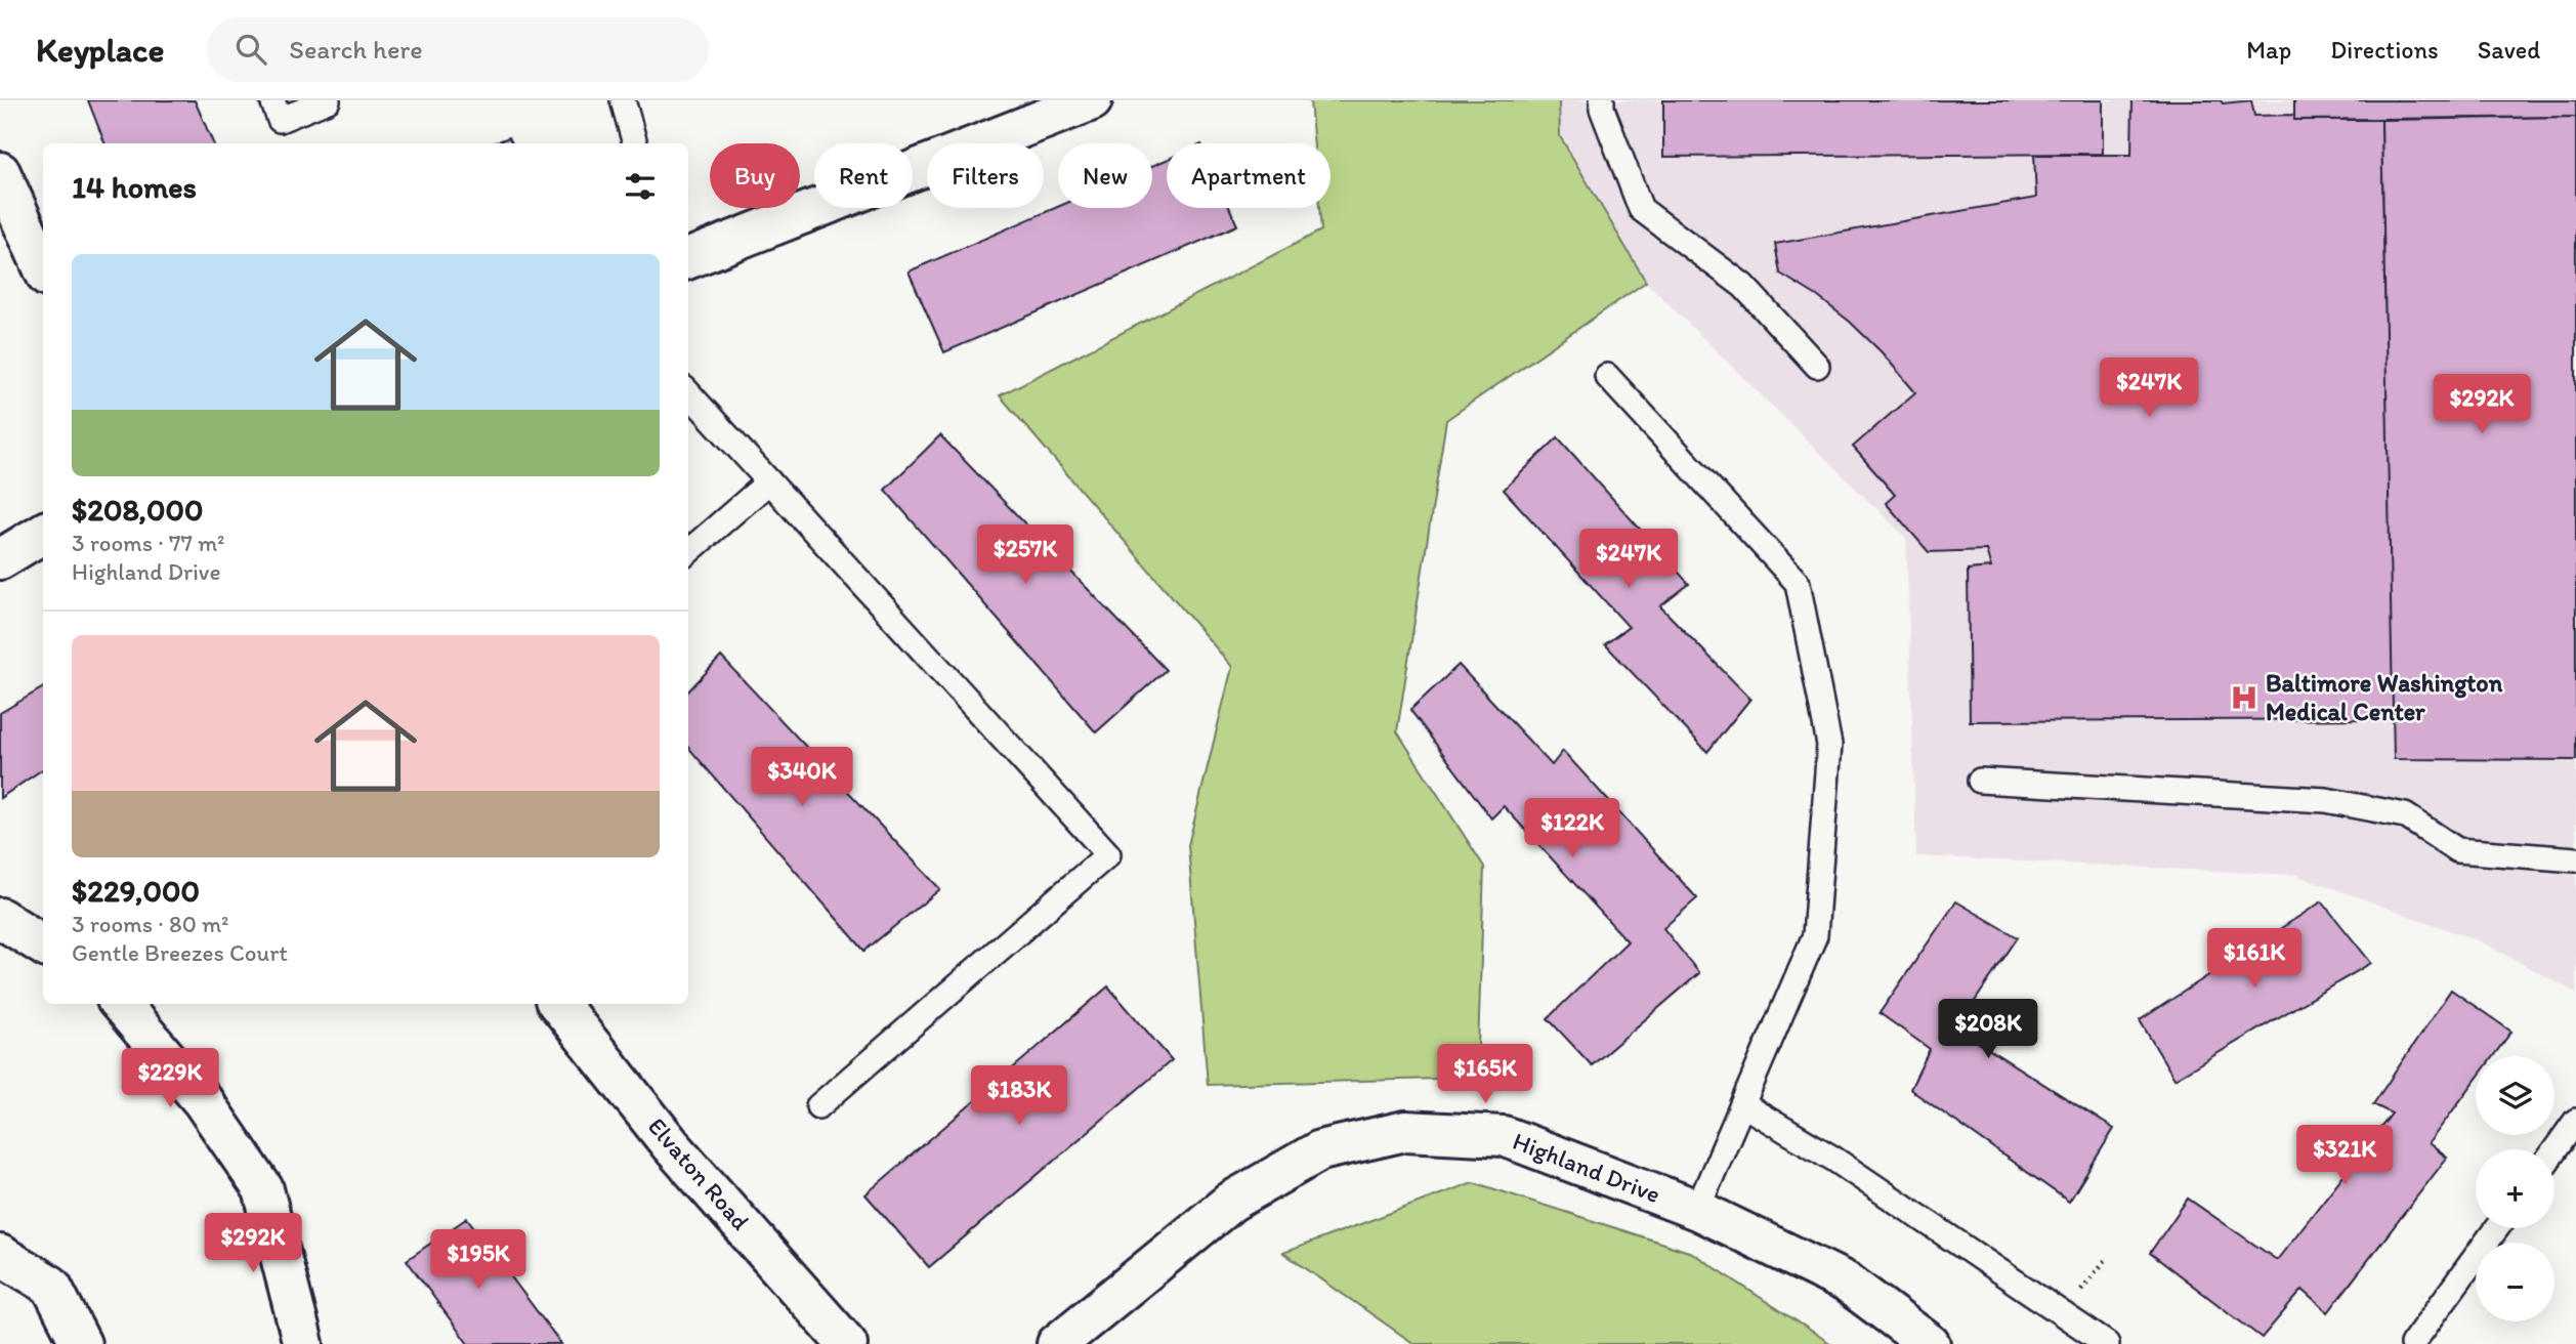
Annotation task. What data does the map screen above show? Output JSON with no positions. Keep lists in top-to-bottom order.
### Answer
{
  "streets": {
    "street": ["Highland Drive", "Elvaton Road"]
  },
  "places": {
    "hospital": ["Baltimore Washington Medical Center"]
  },
  "page": {
    "header": "Keyplace",
    "search": "Search here",
    "nav": ["Map", "Directions", "Saved"],
    "chip": [
      "Buy",
      "Rent",
      "Filters",
      "New",
      "Apartment"
    ],
    "heading": "14 homes",
    "list": [
      {
        "name": "$208,000",
        "note": "3 rooms · 77 m² · Highland Drive"
      },
      {
        "name": "$229,000",
        "note": "3 rooms · 80 m² · Gentle Breezes Court"
      }
    ],
    "price": [
      "$247K",
      "$292K",
      "$257K",
      "$247K",
      "$340K",
      "$122K",
      "$161K",
      "$208K",
      "$165K",
      "$229K",
      "$183K",
      "$321K",
      "$292K",
      "$195K"
    ],
    "map_buttons": ["+", "−"]
  }
}
